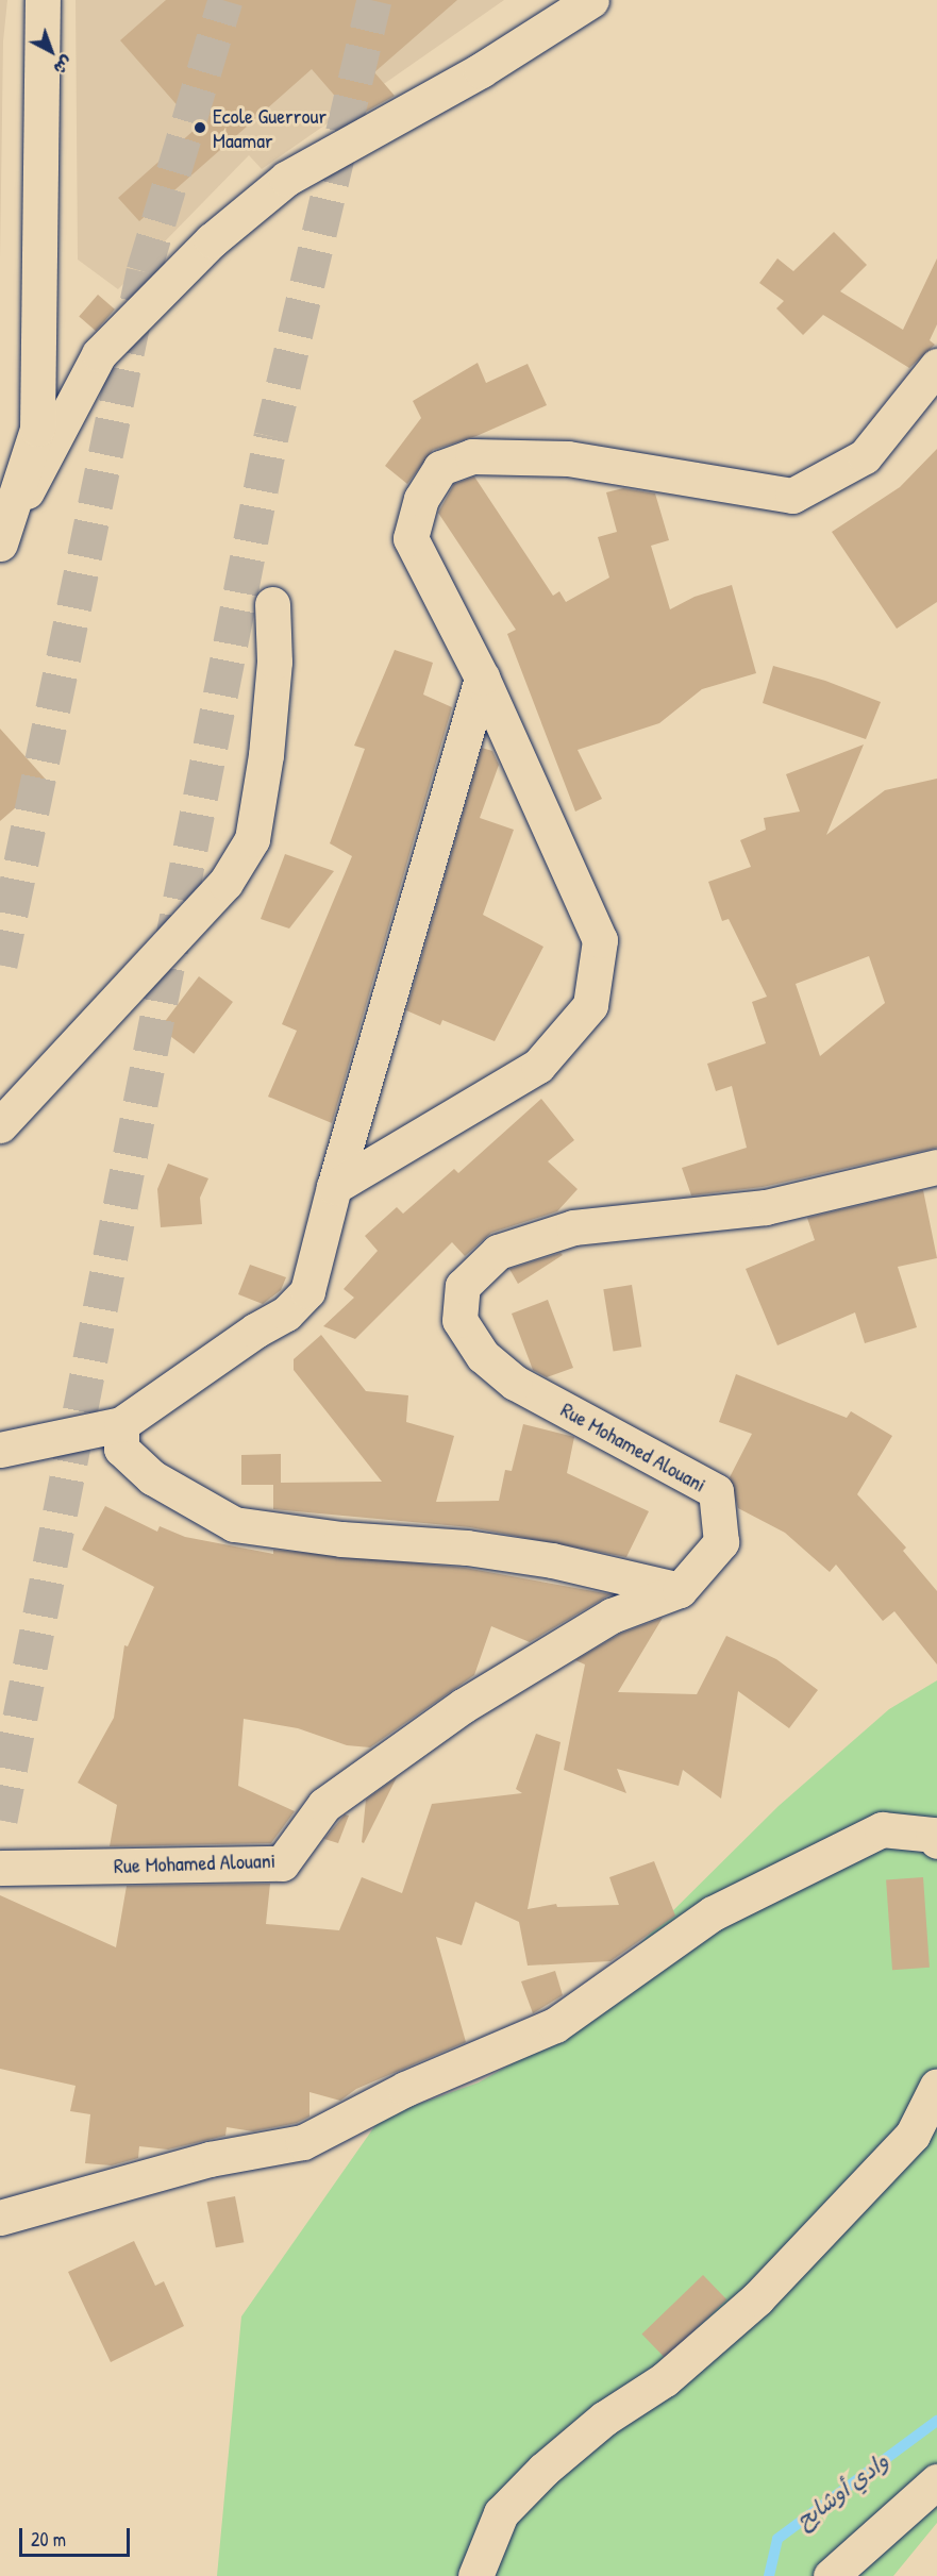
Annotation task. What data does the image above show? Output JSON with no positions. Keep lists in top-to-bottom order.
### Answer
{
  "streets": {
    "street": ["Rue Mohamed Alouani"]
  },
  "water": ["وادي أوشايح"],
  "places": ["Ecole Guerrour Maamar"],
  "scale_bar": "20 m",
  "north": "bottom right"
}
